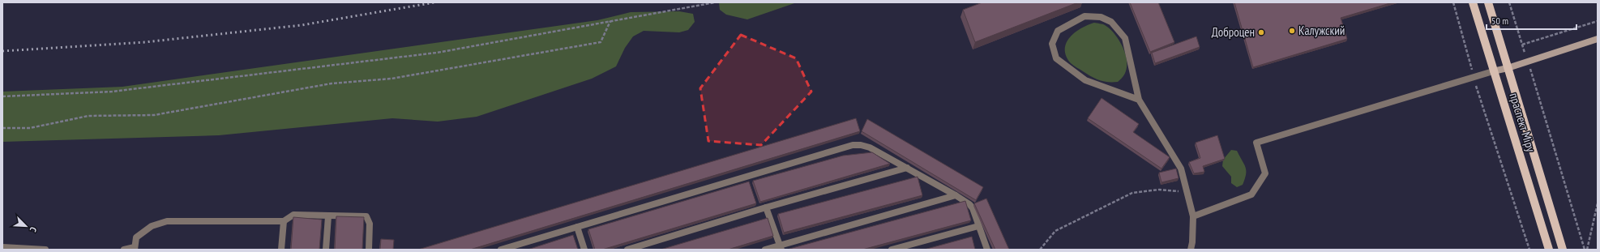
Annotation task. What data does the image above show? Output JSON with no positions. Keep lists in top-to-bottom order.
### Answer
{
  "streets": {
    "main road": ["праспект Міру"]
  },
  "places": ["Калужский", "Доброцен"],
  "scale_bar": "50 m",
  "north": "bottom right"
}
